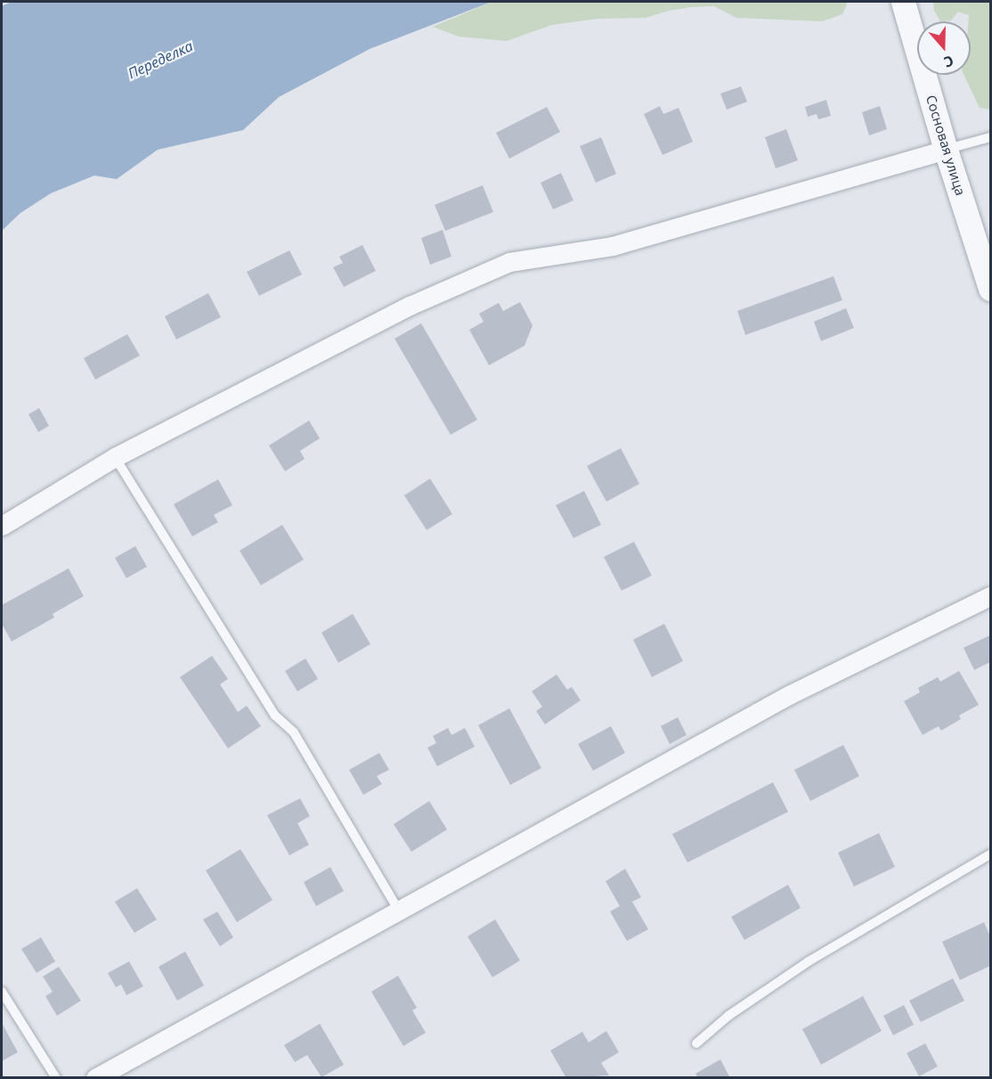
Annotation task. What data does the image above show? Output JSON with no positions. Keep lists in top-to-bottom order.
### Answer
{
  "streets": {
    "street": ["Сосновая улица"]
  },
  "water": ["Переделка"],
  "north": "bottom"
}
